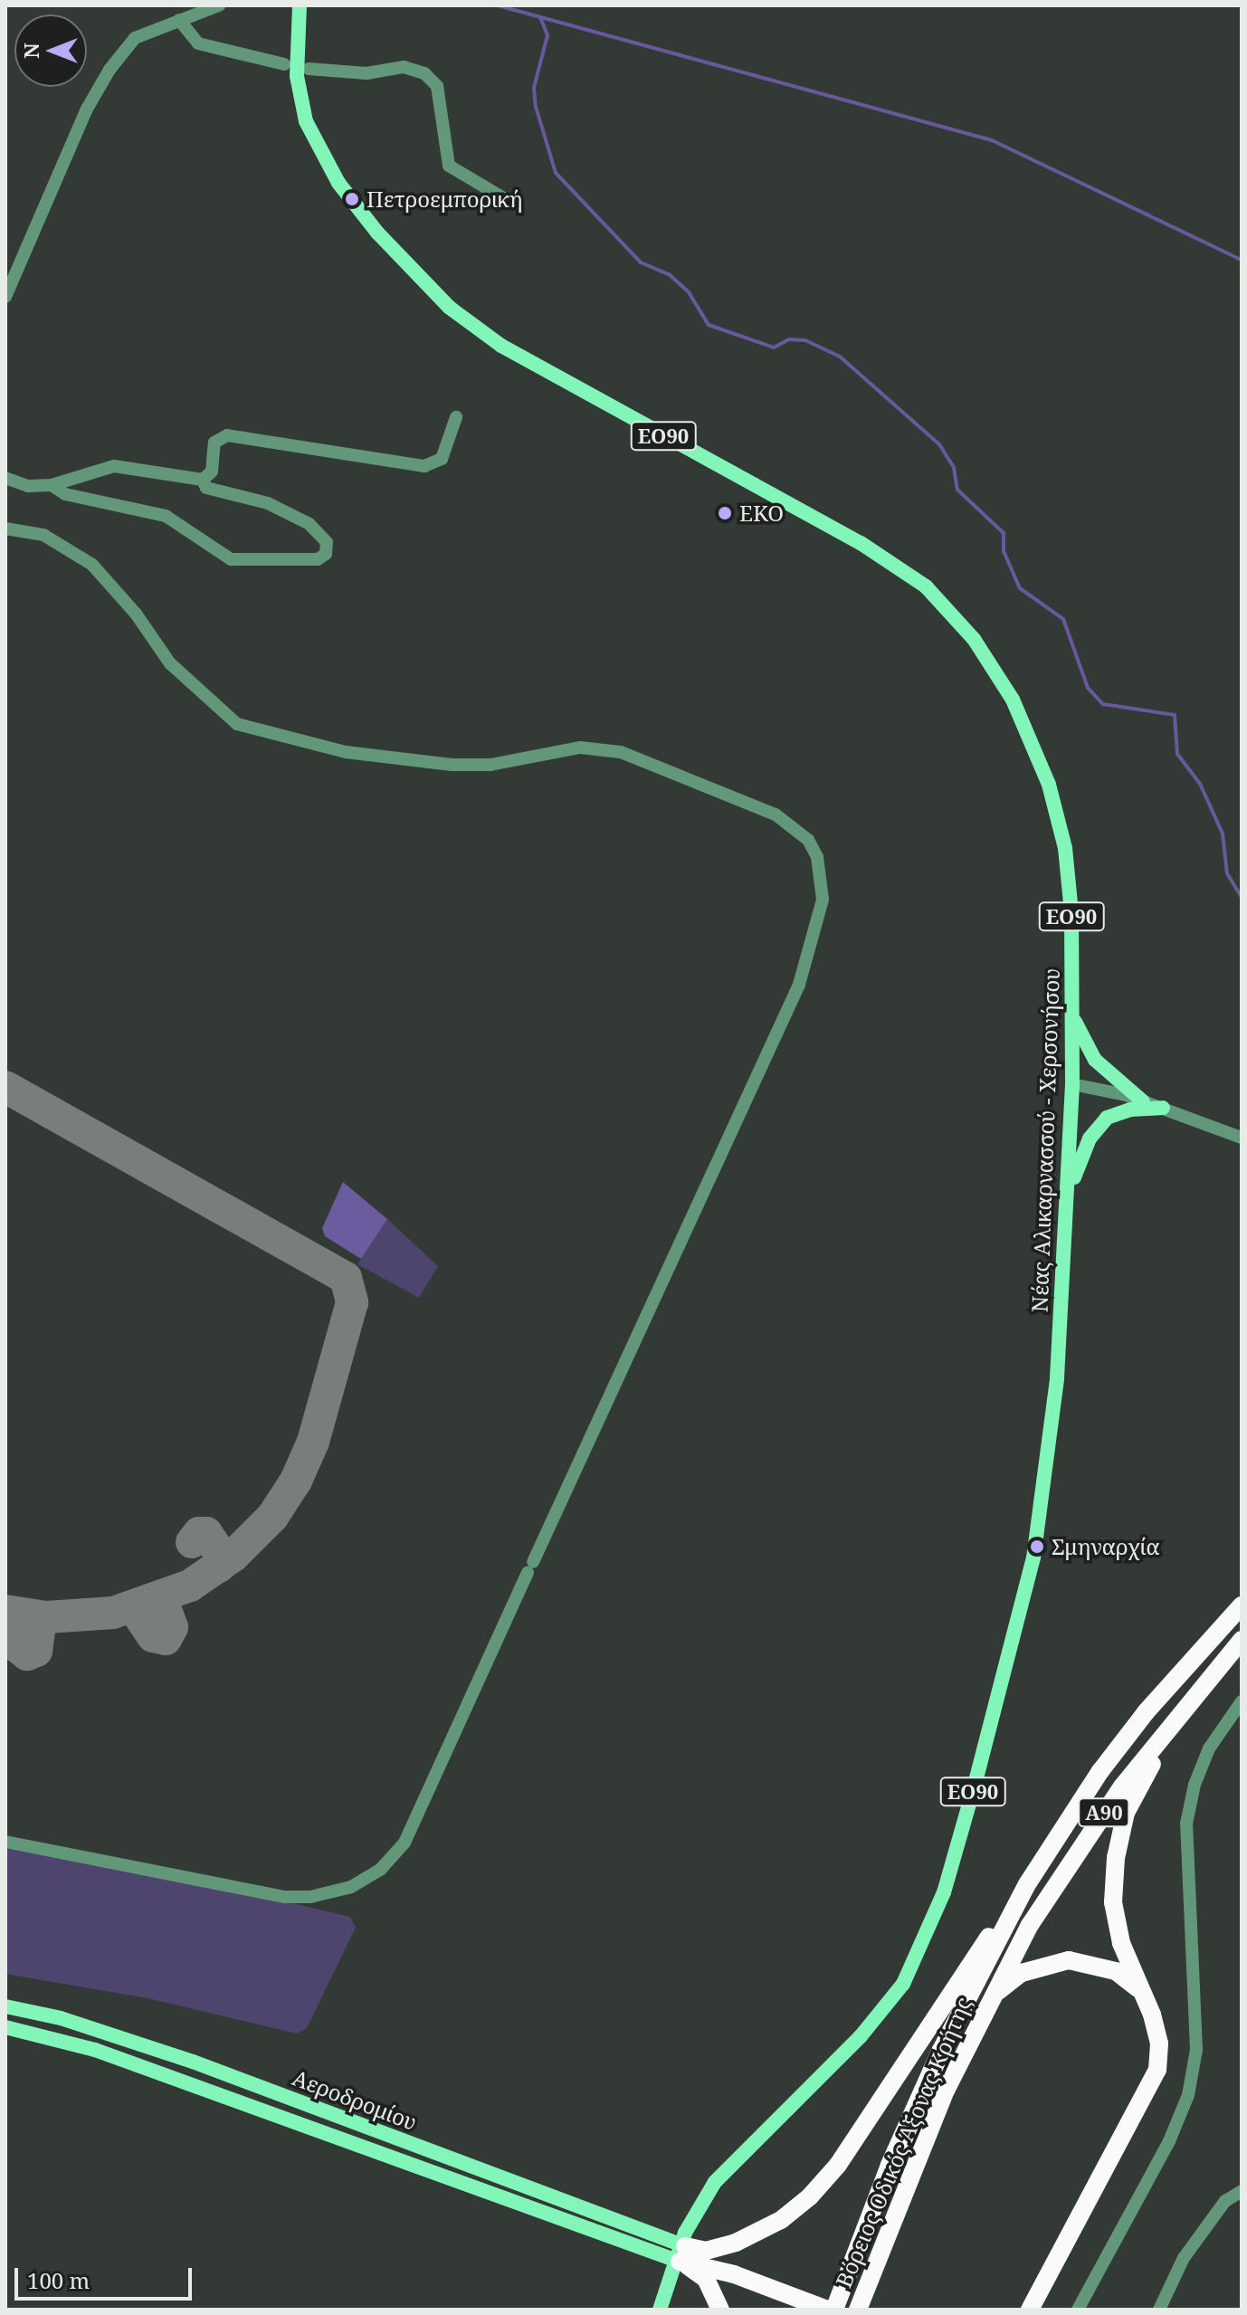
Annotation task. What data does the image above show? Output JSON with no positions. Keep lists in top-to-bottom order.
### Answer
{
  "streets": {
    "highway": ["Α90", "Βόρειος Οδικός Άξονας Κρήτης"],
    "main road": ["ΕΟ90", "Νέας Αλικαρνασσού - Χερσονήσου", "Αεροδρομίου"]
  },
  "crossings": [
    ["ΕΟ90", "Νέας Αλικαρνασσού - Χερσονήσου"],
    ["ΕΟ90", "Αεροδρομίου"],
    ["Νέας Αλικαρνασσού - Χερσονήσου", "Αεροδρομίου"]
  ],
  "places": ["Πετροεμπορική", "EKO", "Σμηναρχία"],
  "scale_bar": "100 m",
  "north": "left"
}
